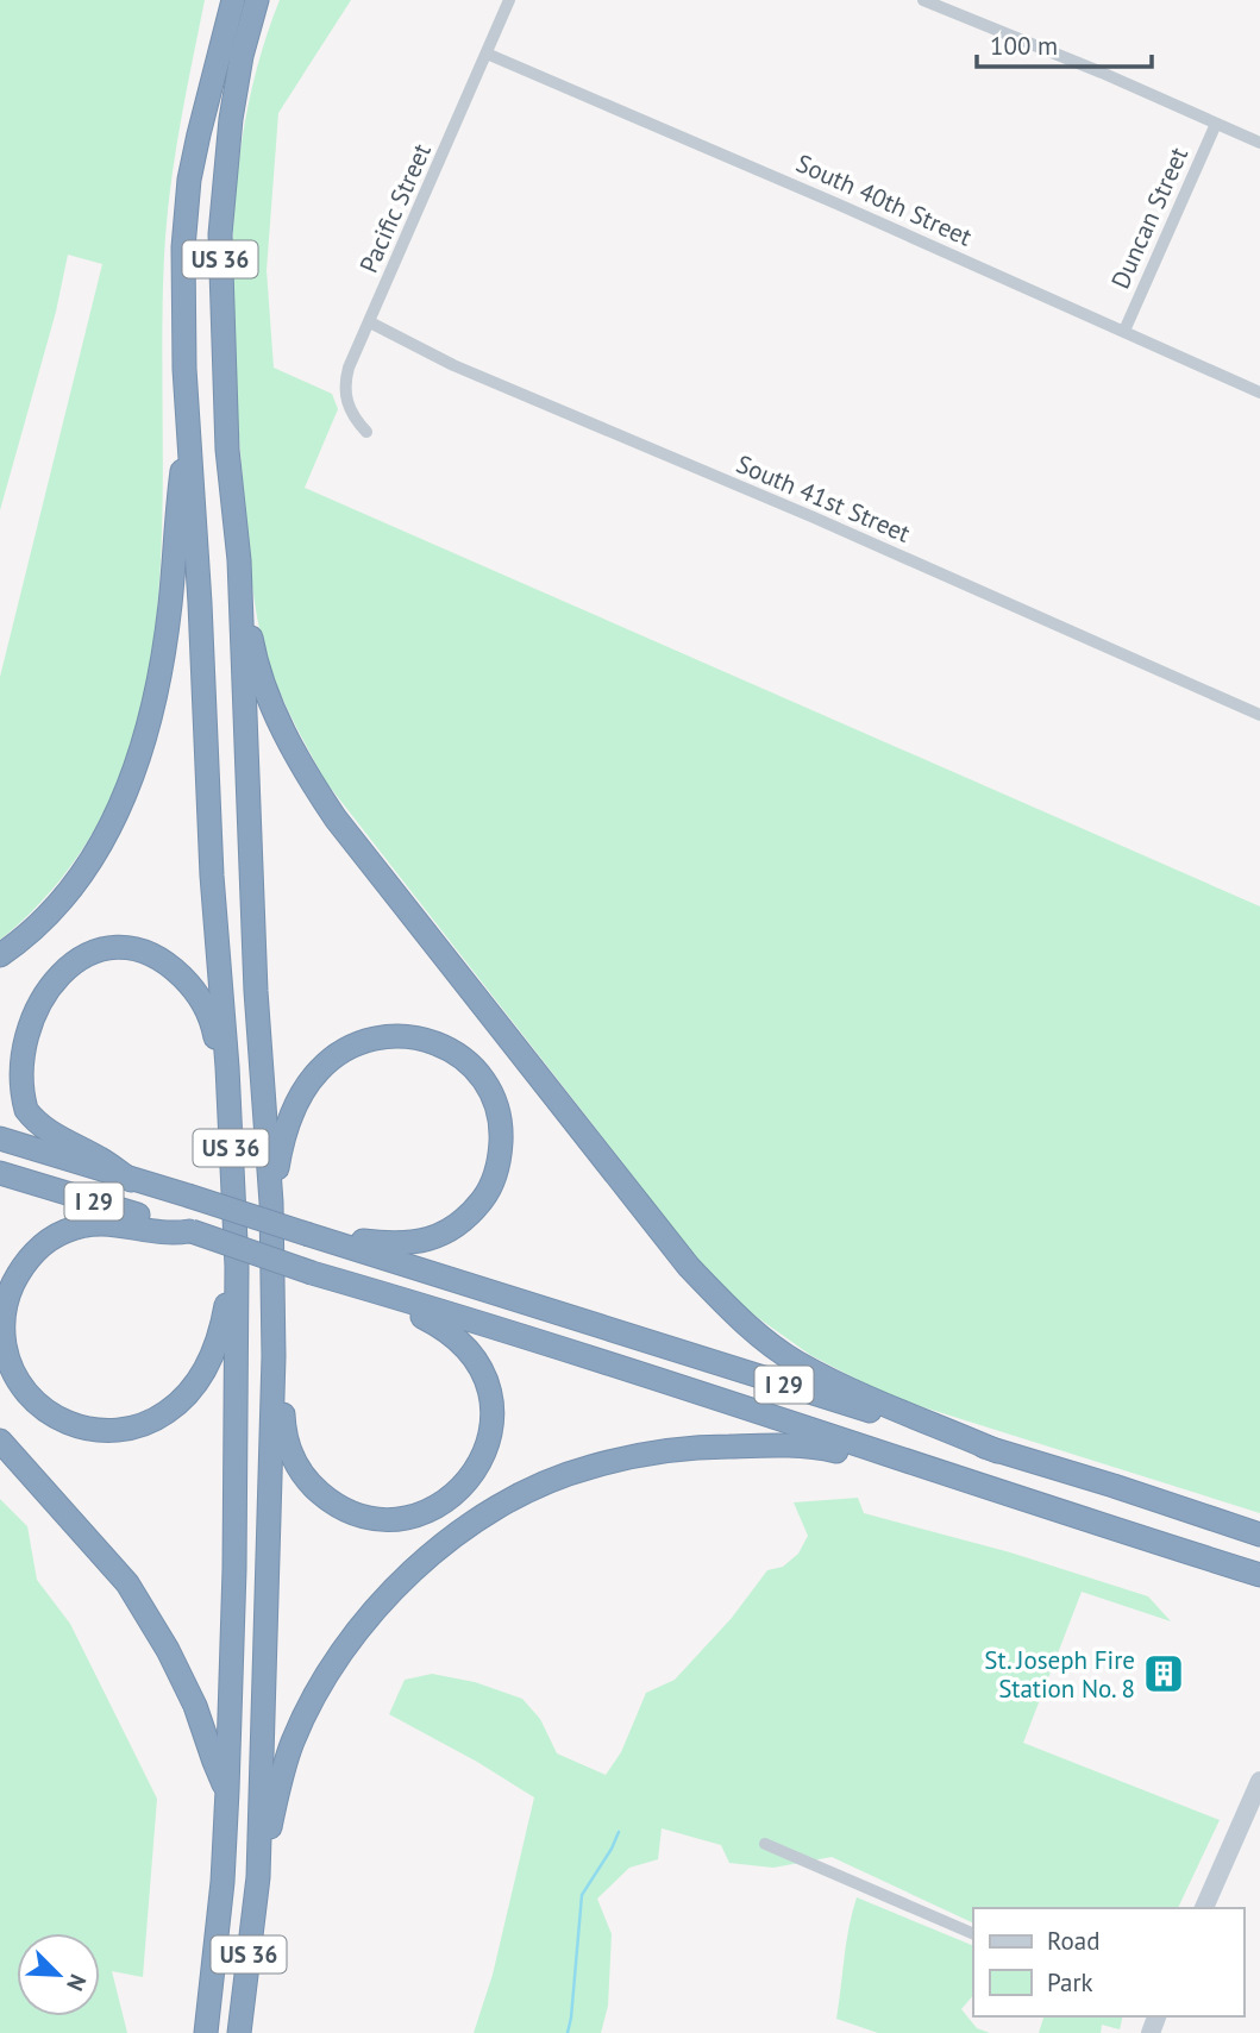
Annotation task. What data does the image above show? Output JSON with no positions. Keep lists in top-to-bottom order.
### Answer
{
  "streets": {
    "highway": ["US 36", "I 29"],
    "street": [
      "South 40th Street",
      "Pacific Street",
      "Duncan Street",
      "South 41st Street"
    ]
  },
  "crossings": [
    ["South 40th Street", "Pacific Street"],
    ["South 40th Street", "Duncan Street"],
    ["Pacific Street", "South 41st Street"]
  ],
  "places": {
    "building": ["St. Joseph Fire Station No. 8"]
  },
  "legend": ["Road", "Park"],
  "scale_bar": "100 m",
  "north": "bottom right"
}
